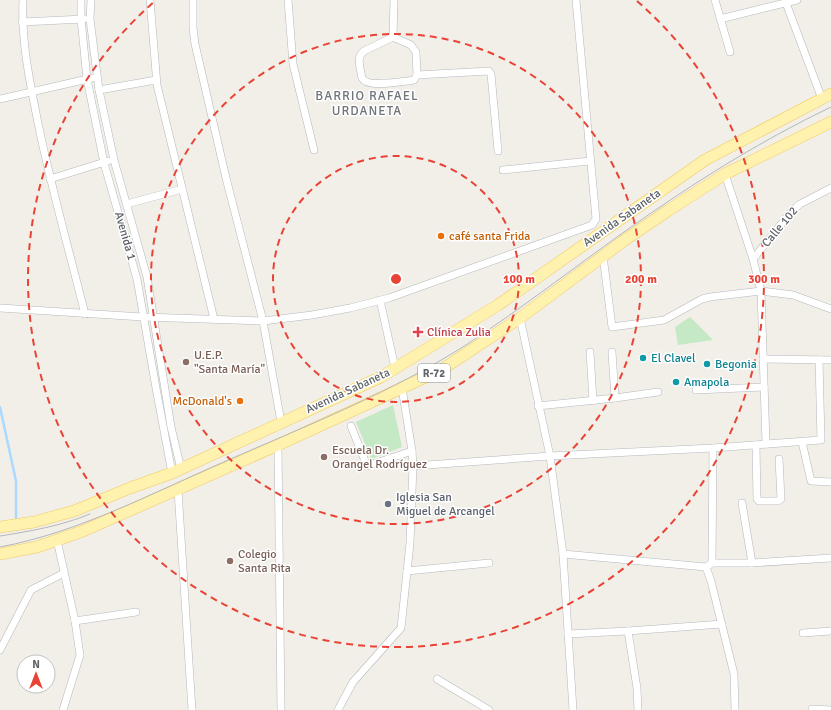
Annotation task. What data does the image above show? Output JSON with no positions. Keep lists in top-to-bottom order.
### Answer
{
  "streets": {
    "main road": ["Avenida Sabaneta", "R-72"],
    "street": ["Calle 102", "Avenida 1"]
  },
  "crossings": [
    ["Avenida Sabaneta", "Avenida 1"]
  ],
  "districts": ["BARRIO RAFAEL URDANETA"],
  "places": {
    "other": [
      "café santa Frida",
      "El Clavel",
      "U.E.P. \"Santa María\"",
      "Begonia",
      "Amapola",
      "McDonald's",
      "Escuela Dr. Orangel Rodríguez",
      "Iglesia San Miguel de Arcangel",
      "Colegio Santa Rita"
    ],
    "health": ["Clínica Zulia"]
  },
  "north": "top",
  "rings": ["100 m", "200 m", "300 m"]
}
